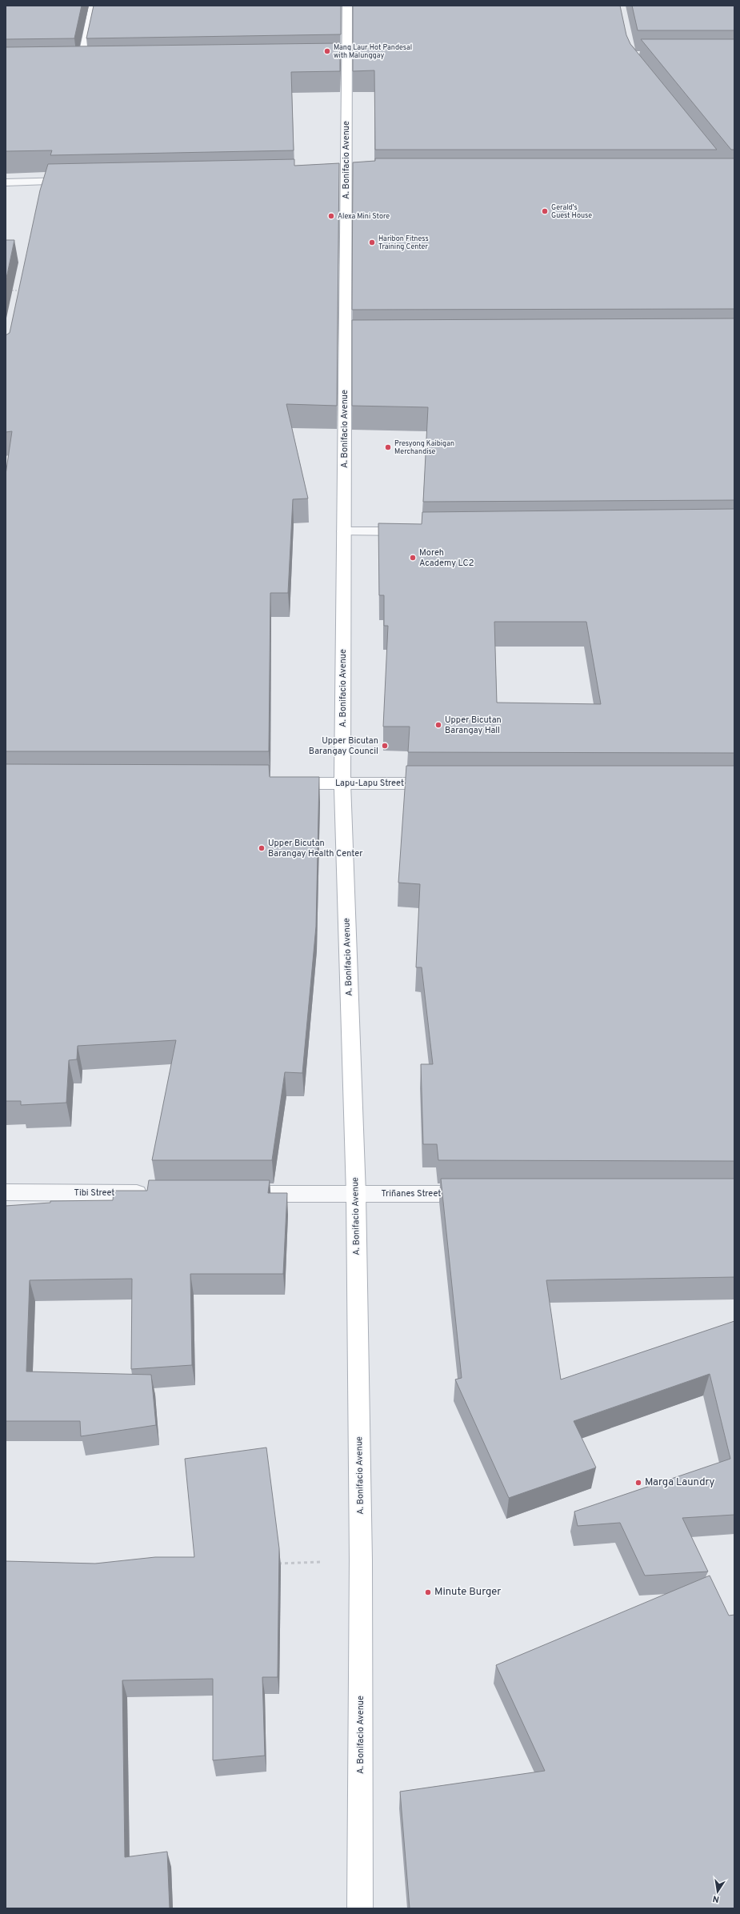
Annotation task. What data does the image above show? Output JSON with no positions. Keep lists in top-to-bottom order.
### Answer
{
  "streets": {
    "street": [
      "A. Bonifacio Avenue",
      "Lapu-Lapu Street",
      "Tibi Street",
      "Triñanes Street"
    ]
  },
  "crossings": [
    ["A. Bonifacio Avenue", "Lapu-Lapu Street"],
    ["A. Bonifacio Avenue", "Triñanes Street"]
  ],
  "places": [
    "Mang Laur Hot Pandesal with Malunggay",
    "Gerald's Guest House",
    "Alexa Mini Store",
    "Haribon Fitness Training Center",
    "Presyong Kaibigan Merchandise",
    "Moreh Academy LC2",
    "Upper Bicutan Barangay Hall",
    "Upper Bicutan Barangay Council",
    "Upper Bicutan Barangay Health Center",
    "Marga Laundry",
    "Minute Burger"
  ],
  "north": "bottom"
}
